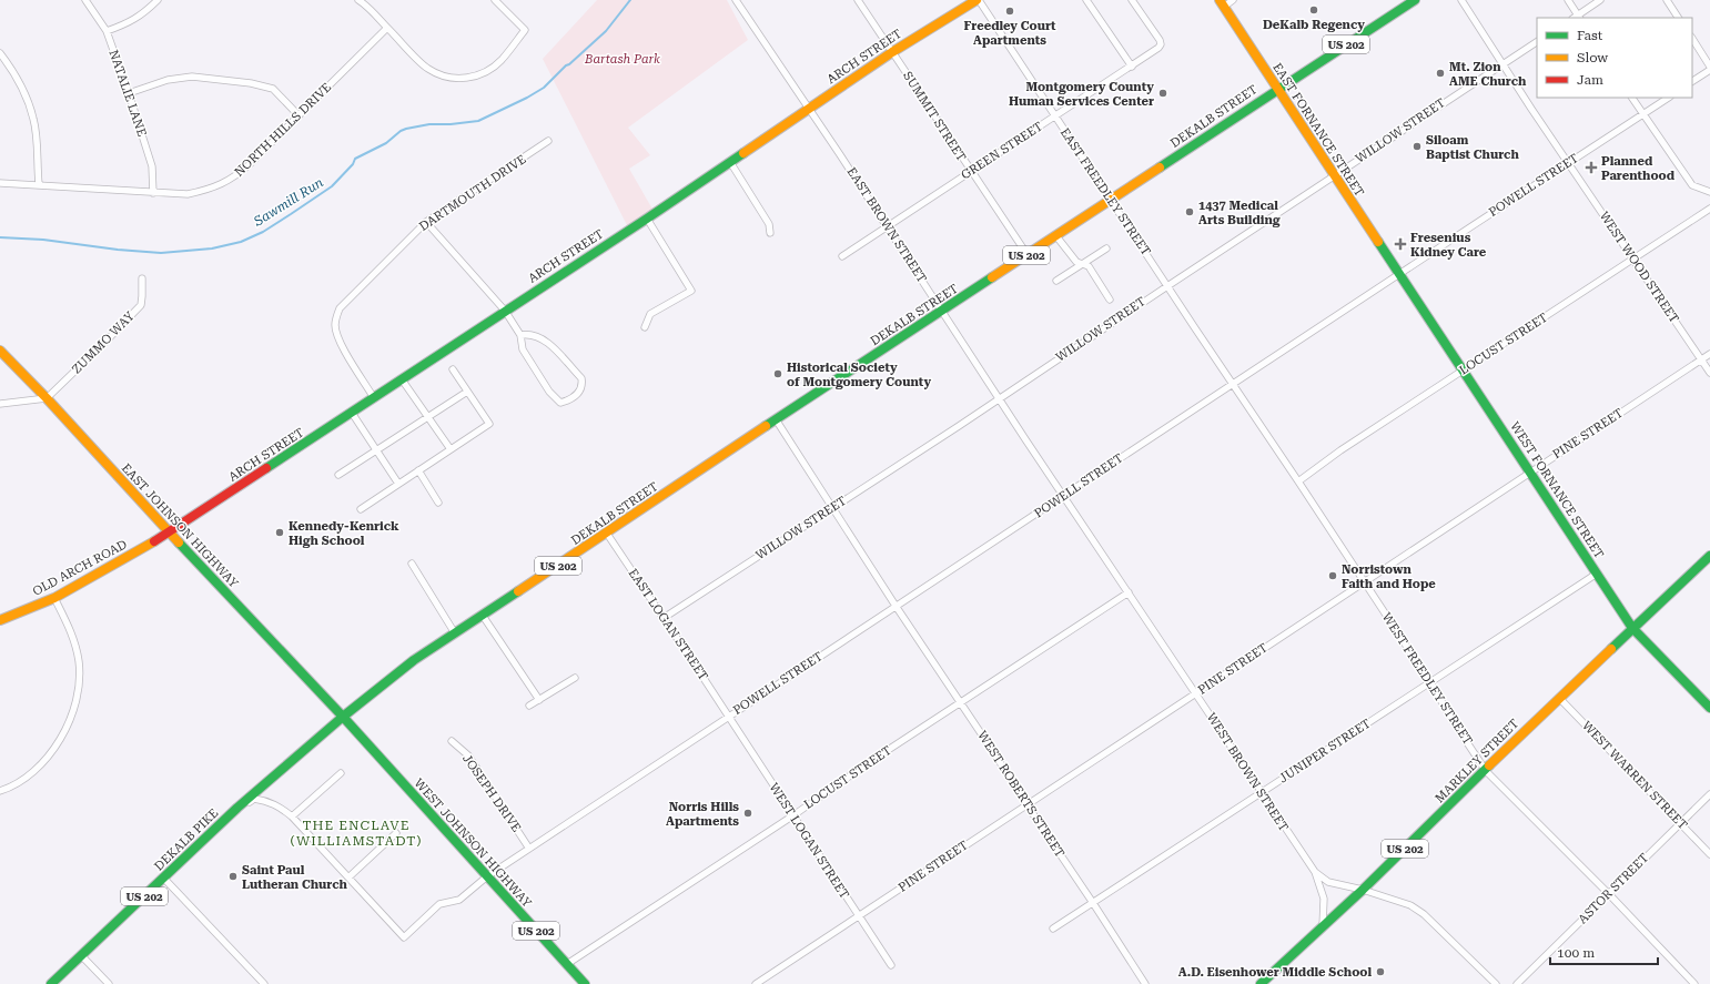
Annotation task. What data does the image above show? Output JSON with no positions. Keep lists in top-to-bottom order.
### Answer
{
  "streets": {
    "main road": [
      "US 202",
      "ARCH STREET",
      "DEKALB STREET",
      "EAST FORNANCE STREET",
      "WEST FORNANCE STREET",
      "EAST JOHNSON HIGHWAY",
      "OLD ARCH ROAD",
      "MARKLEY STREET",
      "DEKALB PIKE",
      "WEST JOHNSON HIGHWAY"
    ],
    "street": [
      "NATALIE LANE",
      "SUMMIT STREET",
      "NORTH HILLS DRIVE",
      "WILLOW STREET",
      "GREEN STREET",
      "POWELL STREET",
      "EAST FREEDLEY STREET",
      "DARTMOUTH DRIVE",
      "EAST BROWN STREET",
      "WEST WOOD STREET",
      "ZUMMO WAY",
      "LOCUST STREET",
      "PINE STREET",
      "EAST LOGAN STREET",
      "WEST FREEDLEY STREET",
      "JUNIPER STREET",
      "WEST BROWN STREET",
      "WEST WARREN STREET",
      "JOSEPH DRIVE",
      "WEST ROBERTS STREET",
      "WEST LOGAN STREET",
      "ASTOR STREET"
    ]
  },
  "crossings": [
    ["ARCH STREET", "SUMMIT STREET"],
    ["ARCH STREET", "EAST FREEDLEY STREET"],
    ["ARCH STREET", "DARTMOUTH DRIVE"],
    ["ARCH STREET", "EAST BROWN STREET"],
    ["ARCH STREET", "EAST JOHNSON HIGHWAY"],
    ["ARCH STREET", "OLD ARCH ROAD"],
    ["NATALIE LANE", "NORTH HILLS DRIVE"],
    ["SUMMIT STREET", "DEKALB STREET"],
    ["SUMMIT STREET", "GREEN STREET"],
    ["DEKALB STREET", "EAST FORNANCE STREET"],
    ["DEKALB STREET", "EAST FREEDLEY STREET"],
    ["DEKALB STREET", "EAST BROWN STREET"],
    ["DEKALB STREET", "EAST JOHNSON HIGHWAY"],
    ["DEKALB STREET", "EAST LOGAN STREET"],
    ["DEKALB STREET", "WEST ROBERTS STREET"],
    ["DEKALB STREET", "DEKALB PIKE"],
    ["DEKALB STREET", "WEST JOHNSON HIGHWAY"],
    ["EAST FORNANCE STREET", "WILLOW STREET"],
    ["EAST FORNANCE STREET", "POWELL STREET"],
    ["EAST FORNANCE STREET", "WEST FORNANCE STREET"],
    ["WILLOW STREET", "EAST FREEDLEY STREET"],
    ["WILLOW STREET", "EAST BROWN STREET"],
    ["WILLOW STREET", "WEST WOOD STREET"],
    ["WILLOW STREET", "EAST LOGAN STREET"],
    ["WILLOW STREET", "WEST ROBERTS STREET"],
    ["GREEN STREET", "EAST FREEDLEY STREET"],
    ["GREEN STREET", "EAST BROWN STREET"],
    ["POWELL STREET", "EAST FREEDLEY STREET"],
    ["POWELL STREET", "EAST BROWN STREET"],
    ["POWELL STREET", "WEST WOOD STREET"],
    ["POWELL STREET", "WEST FORNANCE STREET"],
    ["POWELL STREET", "EAST LOGAN STREET"],
    ["POWELL STREET", "WEST FREEDLEY STREET"],
    ["POWELL STREET", "WEST BROWN STREET"],
    ["POWELL STREET", "JOSEPH DRIVE"],
    ["POWELL STREET", "WEST ROBERTS STREET"],
    ["POWELL STREET", "WEST LOGAN STREET"],
    ["POWELL STREET", "WEST JOHNSON HIGHWAY"],
    ["EAST FREEDLEY STREET", "WEST FREEDLEY STREET"],
    ["EAST BROWN STREET", "WEST BROWN STREET"],
    ["WEST WOOD STREET", "LOCUST STREET"],
    ["WEST WOOD STREET", "PINE STREET"],
    ["ZUMMO WAY", "EAST JOHNSON HIGHWAY"],
    ["LOCUST STREET", "WEST FORNANCE STREET"],
    ["LOCUST STREET", "WEST FREEDLEY STREET"],
    ["LOCUST STREET", "WEST BROWN STREET"],
    ["LOCUST STREET", "WEST ROBERTS STREET"],
    ["LOCUST STREET", "WEST LOGAN STREET"],
    ["LOCUST STREET", "WEST JOHNSON HIGHWAY"],
    ["PINE STREET", "WEST FORNANCE STREET"],
    ["PINE STREET", "WEST FREEDLEY STREET"],
    ["PINE STREET", "WEST BROWN STREET"],
    ["PINE STREET", "WEST ROBERTS STREET"],
    ["PINE STREET", "WEST LOGAN STREET"],
    ["WEST FORNANCE STREET", "JUNIPER STREET"],
    ["WEST FORNANCE STREET", "MARKLEY STREET"],
    ["EAST JOHNSON HIGHWAY", "OLD ARCH ROAD"],
    ["EAST JOHNSON HIGHWAY", "DEKALB PIKE"],
    ["EAST JOHNSON HIGHWAY", "WEST JOHNSON HIGHWAY"],
    ["EAST LOGAN STREET", "WEST LOGAN STREET"],
    ["WEST FREEDLEY STREET", "JUNIPER STREET"],
    ["WEST FREEDLEY STREET", "MARKLEY STREET"],
    ["WEST FREEDLEY STREET", "ASTOR STREET"],
    ["JUNIPER STREET", "WEST BROWN STREET"],
    ["JUNIPER STREET", "WEST ROBERTS STREET"],
    ["MARKLEY STREET", "WEST BROWN STREET"],
    ["MARKLEY STREET", "WEST WARREN STREET"],
    ["WEST WARREN STREET", "ASTOR STREET"],
    ["DEKALB PIKE", "WEST JOHNSON HIGHWAY"]
  ],
  "districts": ["THE ENCLAVE (WILLIAMSTADT)"],
  "water": ["Sawmill Run"],
  "parks": ["Bartash Park"],
  "places": {
    "other": [
      "DeKalb Regency",
      "Freedley Court Apartments",
      "Mt. Zion AME Church",
      "Montgomery County Human Services Center",
      "Siloam Baptist Church",
      "1437 Medical Arts Building",
      "Historical Society of Montgomery County",
      "Kennedy-Kenrick High School",
      "Norristown Faith and Hope",
      "Norris Hills Apartments",
      "Saint Paul Lutheran Church",
      "A.D. Eisenhower Middle School"
    ],
    "health": ["Planned Parenthood", "Fresenius Kidney Care"]
  },
  "legend": ["Fast", "Slow", "Jam"],
  "scale_bar": "100 m"
}
